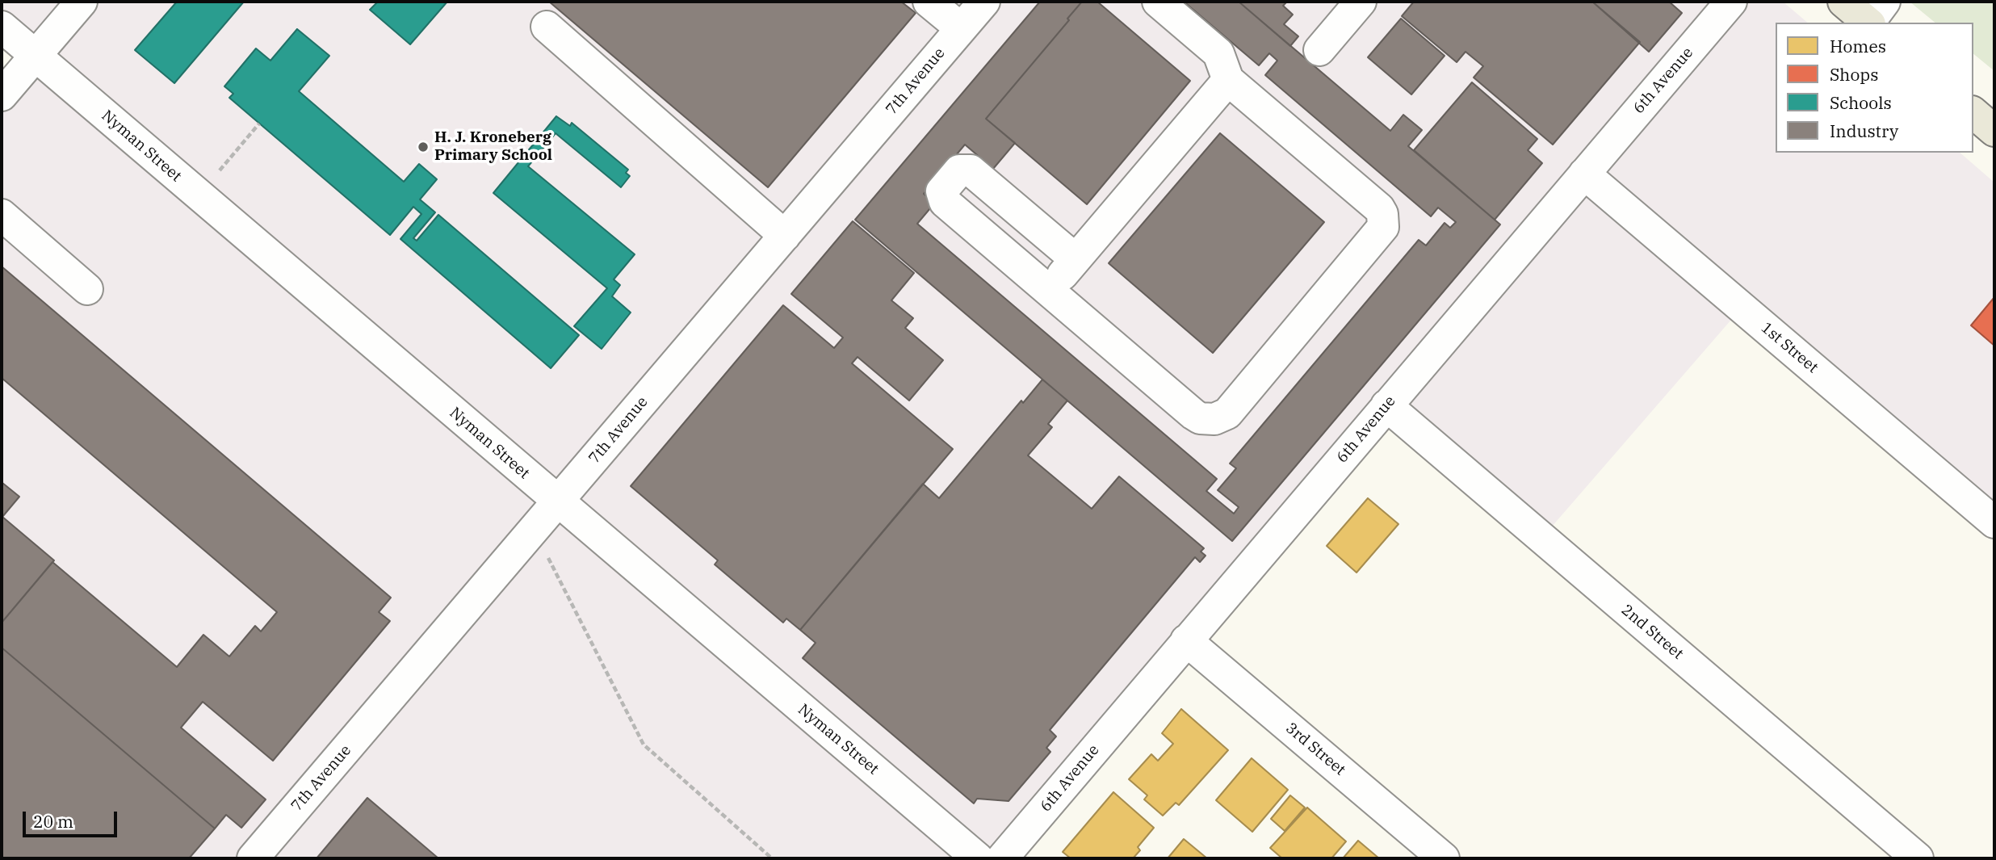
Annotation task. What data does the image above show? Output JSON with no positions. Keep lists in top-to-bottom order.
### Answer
{
  "streets": {
    "street": [
      "6th Avenue",
      "7th Avenue",
      "Nyman Street",
      "1st Street",
      "2nd Street",
      "3rd Street"
    ]
  },
  "crossings": [
    ["6th Avenue", "1st Street"],
    ["6th Avenue", "2nd Street"],
    ["6th Avenue", "3rd Street"],
    ["7th Avenue", "Nyman Street"]
  ],
  "places": ["H. J. Kroneberg Primary School"],
  "legend": [
    "Homes",
    "Shops",
    "Schools",
    "Industry"
  ],
  "scale_bar": "20 m"
}
